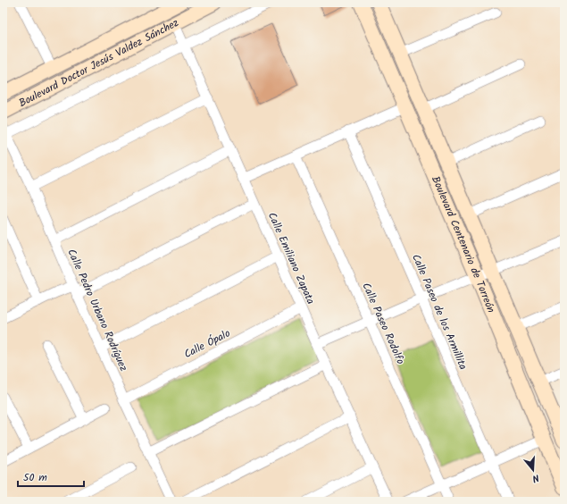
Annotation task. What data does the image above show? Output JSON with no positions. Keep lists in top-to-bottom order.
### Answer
{
  "streets": {
    "street": [
      "Boulevard Doctor Jesús Valdez Sánchez",
      "Boulevard Centenario de Torreón",
      "Calle Emiliano Zapata",
      "Calle Pedro Urbano Rodríguez",
      "Calle Paseo de los Armillita",
      "Calle Paseo Rodolfo",
      "Calle Ópalo"
    ]
  },
  "crossings": [
    ["Boulevard Doctor Jesús Valdez Sánchez", "Calle Emiliano Zapata"],
    ["Calle Emiliano Zapata", "Calle Ópalo"],
    ["Calle Pedro Urbano Rodríguez", "Calle Ópalo"]
  ],
  "scale_bar": "50 m",
  "north": "bottom"
}
